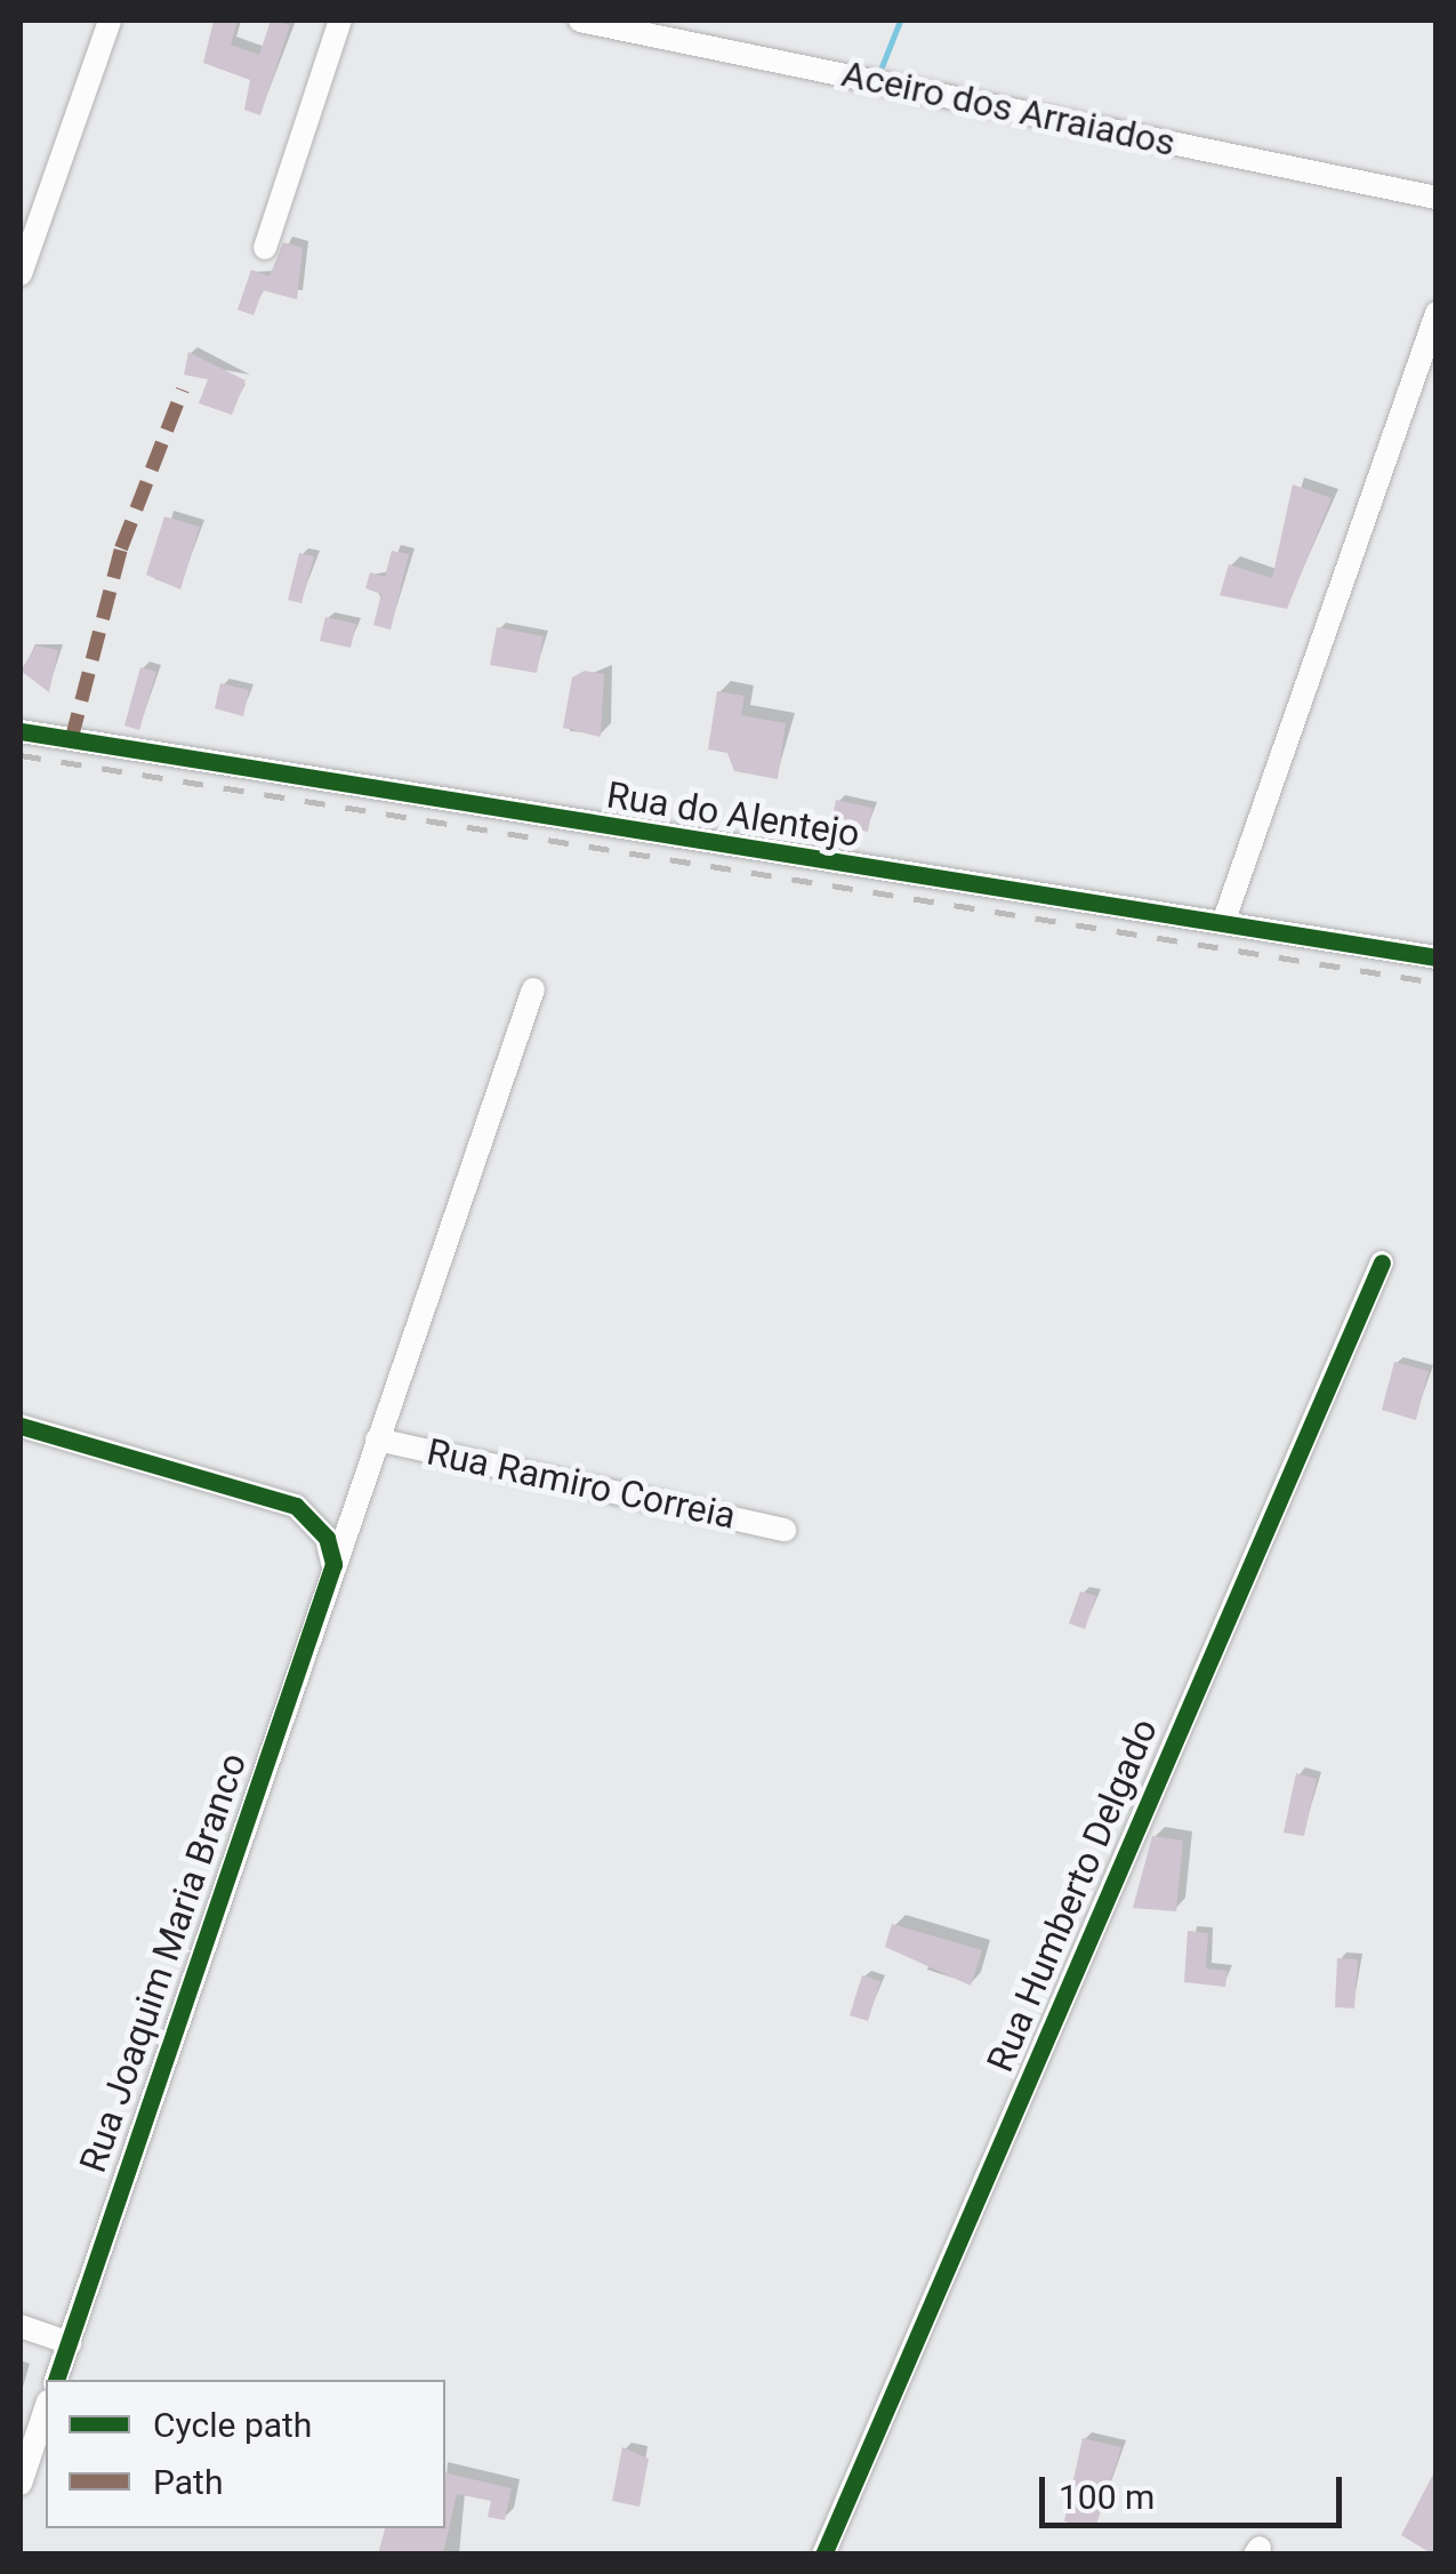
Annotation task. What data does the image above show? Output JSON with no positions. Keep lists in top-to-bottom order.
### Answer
{
  "streets": {
    "street": [
      "Aceiro dos Arraiados",
      "Rua do Alentejo",
      "Rua Ramiro Correia",
      "Rua Humberto Delgado",
      "Rua Joaquim Maria Branco"
    ]
  },
  "crossings": [
    ["Rua Ramiro Correia", "Rua Joaquim Maria Branco"]
  ],
  "legend": ["Cycle path", "Path"],
  "scale_bar": "100 m"
}
